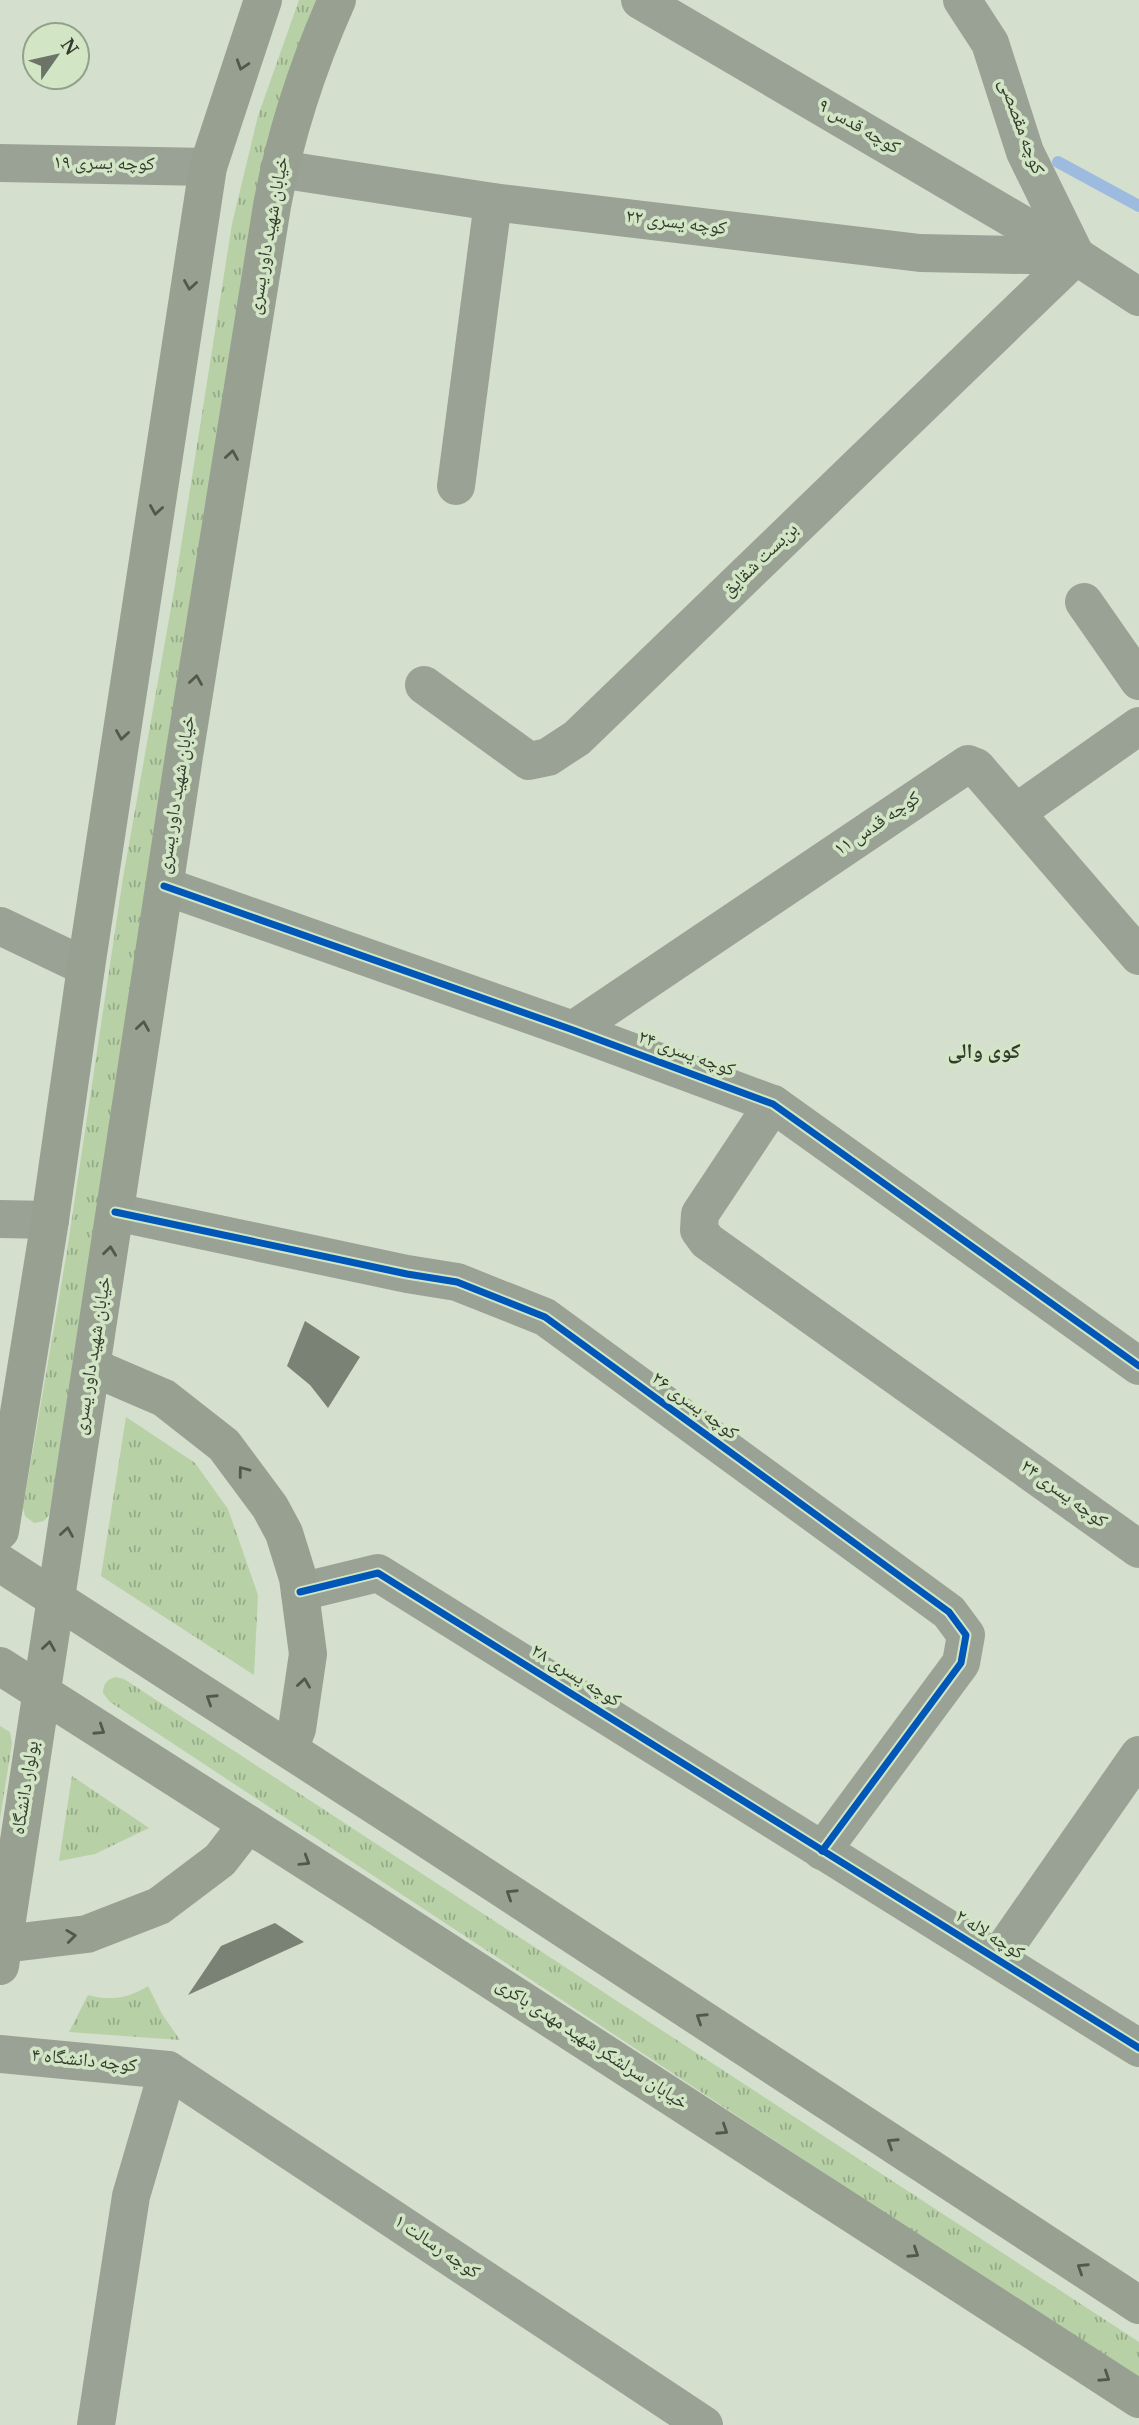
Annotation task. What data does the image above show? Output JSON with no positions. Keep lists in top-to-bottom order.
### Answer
{
  "streets": {
    "main road": ["خیابان شهید داور یسری", "بولوار دانشگاه", "خیابان سرلشکر شهید مهدی باکری"],
    "street": [
      "کوچه مقصصی",
      "کوچه قدس ۹",
      "کوچه یسری ۱۹",
      "کوچه یسری ۲۲",
      "بن‌بست شقایق",
      "کوچه قدس ۱۱",
      "کوچه یسری ۲۴",
      "کوچه یسری ۲۶",
      "کوچه یسری ۲۸",
      "کوچه لاله ۲",
      "کوچه دانشگاه ۴",
      "کوچه رسالت ۱"
    ]
  },
  "crossings": [
    ["کوچه مقصصی", "کوچه قدس ۹"],
    ["کوچه مقصصی", "کوچه یسری ۲۲"],
    ["کوچه مقصصی", "بن‌بست شقایق"],
    ["کوچه قدس ۹", "کوچه یسری ۲۲"],
    ["کوچه قدس ۹", "بن‌بست شقایق"],
    ["کوچه یسری ۲۲", "خیابان شهید داور یسری"],
    ["کوچه یسری ۲۲", "بن‌بست شقایق"],
    ["خیابان شهید داور یسری", "کوچه یسری ۲۴"],
    ["خیابان شهید داور یسری", "کوچه یسری ۲۶"],
    ["خیابان شهید داور یسری", "بولوار دانشگاه"],
    ["خیابان شهید داور یسری", "خیابان سرلشکر شهید مهدی باکری"],
    ["کوچه قدس ۱۱", "کوچه یسری ۲۴"],
    ["کوچه یسری ۲۶", "کوچه یسری ۲۸"],
    ["کوچه یسری ۲۶", "کوچه لاله ۲"],
    ["کوچه یسری ۲۸", "کوچه لاله ۲"],
    ["بولوار دانشگاه", "خیابان سرلشکر شهید مهدی باکری"],
    ["کوچه دانشگاه ۴", "کوچه رسالت ۱"]
  ],
  "districts": ["کوی والی"],
  "north": "top right"
}
